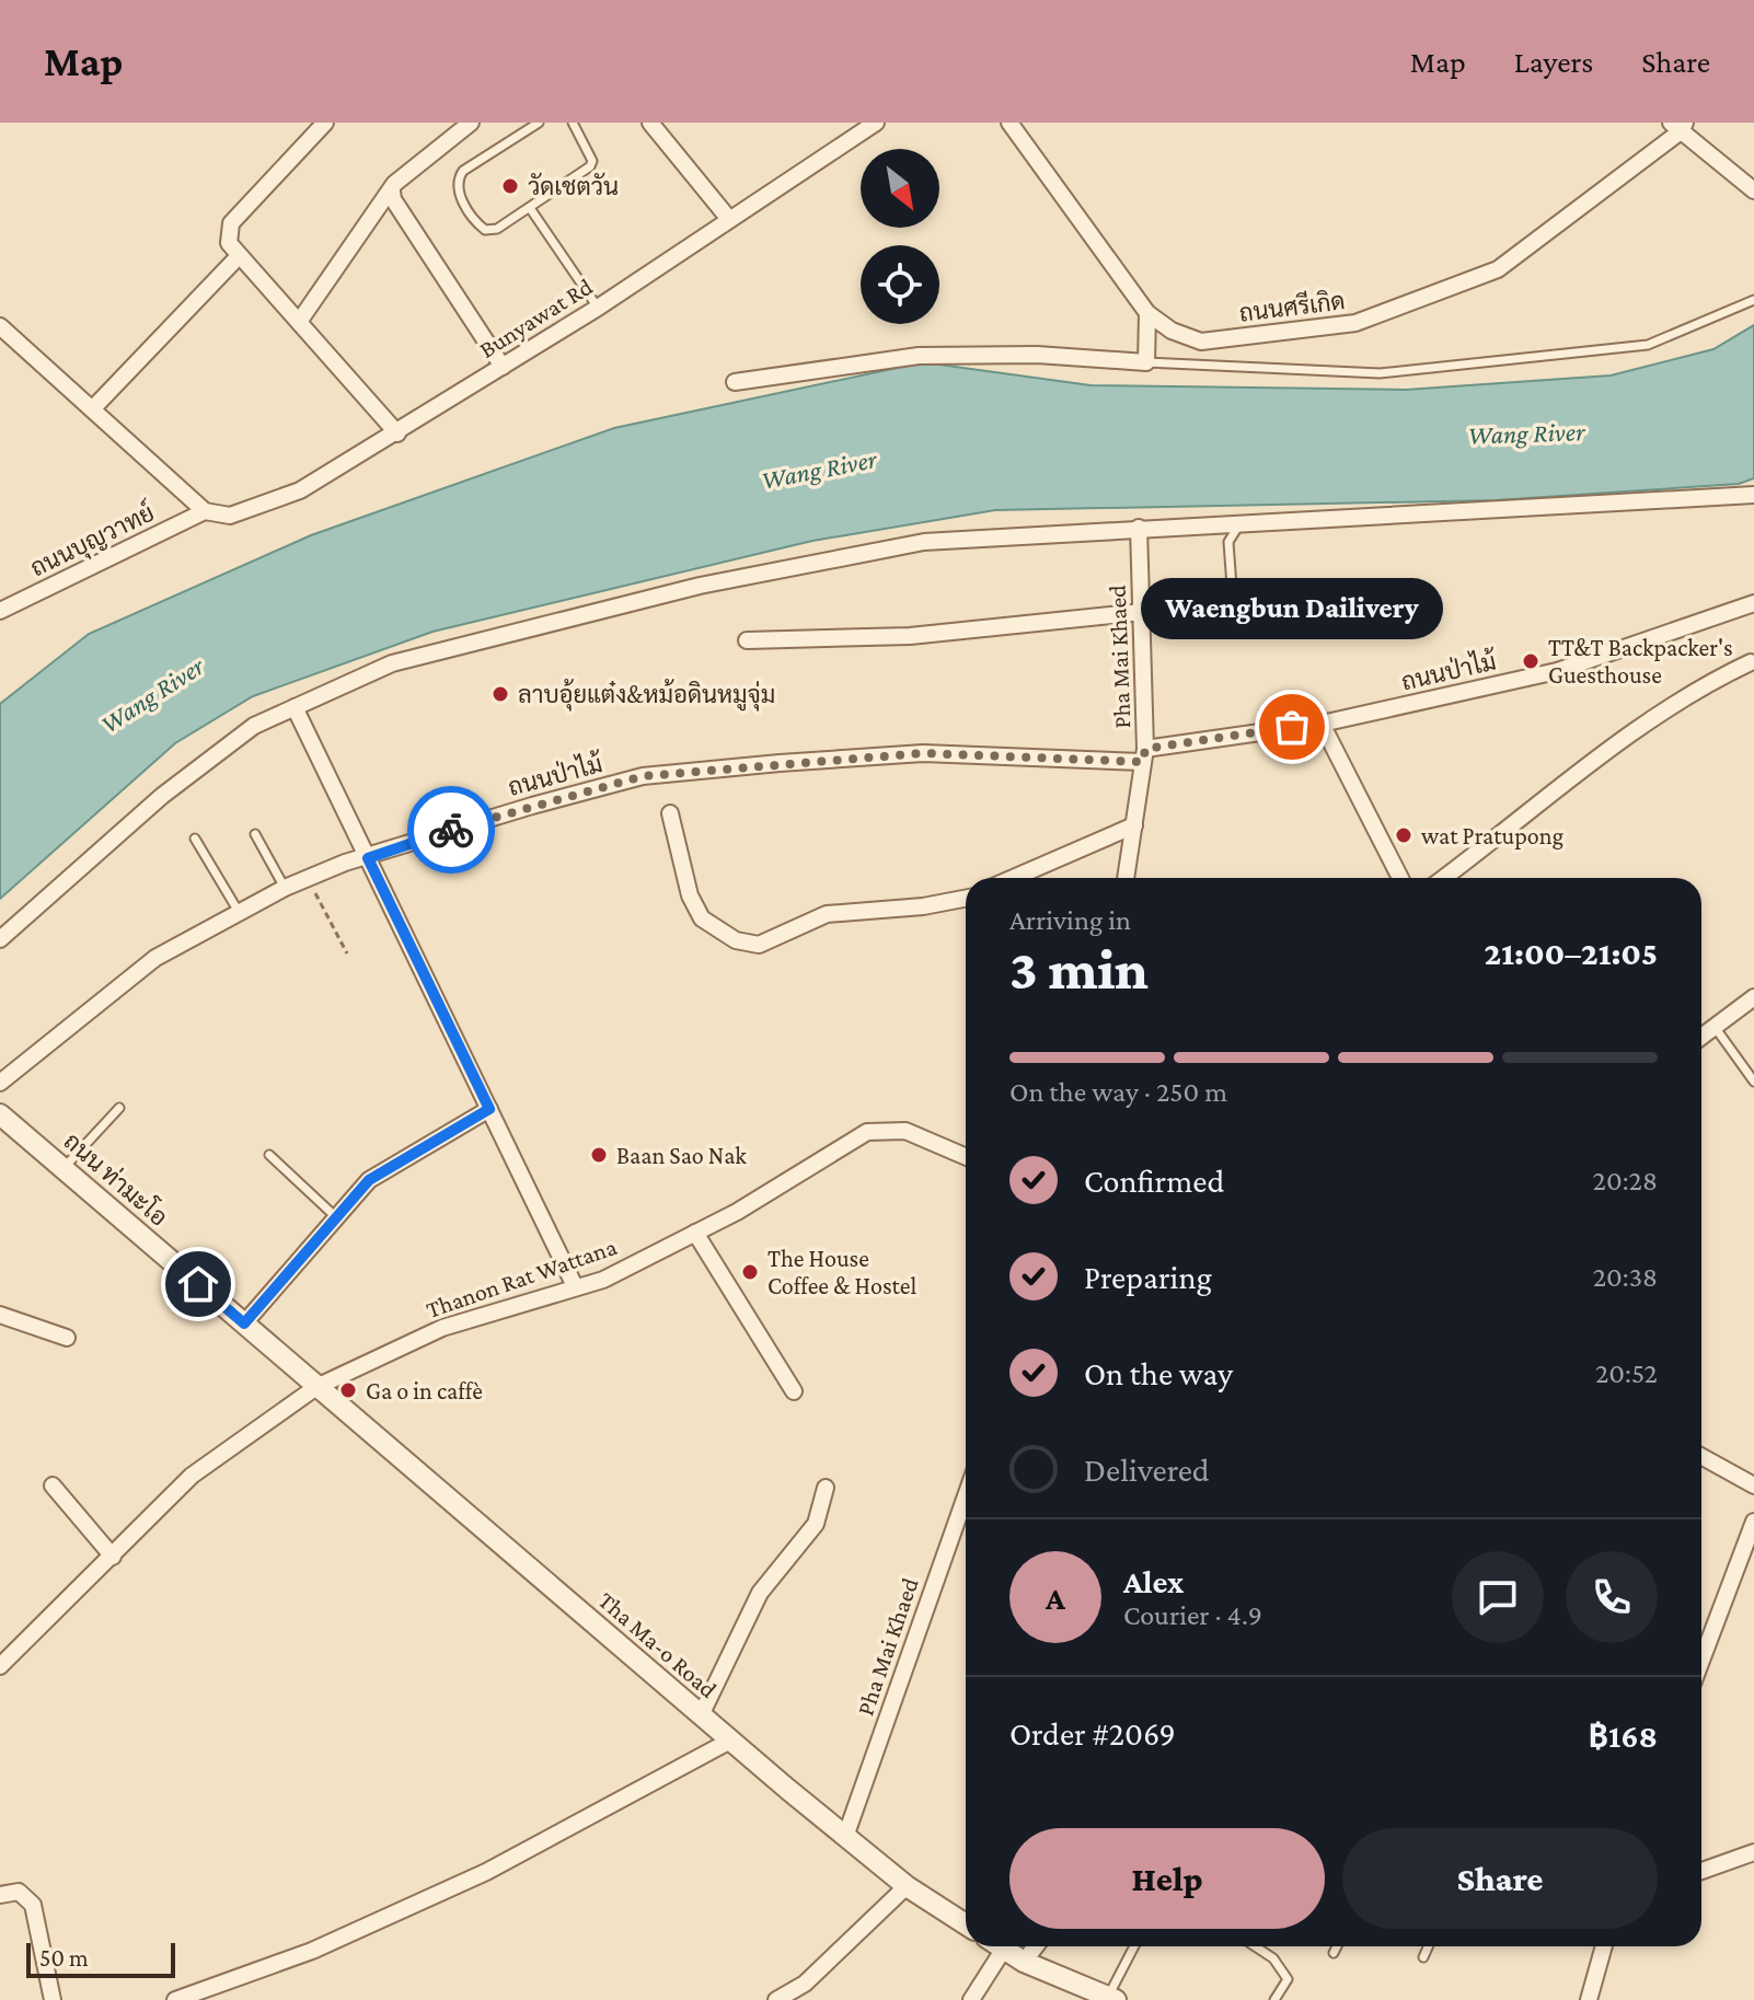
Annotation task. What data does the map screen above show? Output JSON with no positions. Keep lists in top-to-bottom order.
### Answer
{
  "streets": {
    "street": [
      "ถนนศรีเกิด",
      "Bunyawat Rd",
      "ถนนบุญวาทย์",
      "Pha Mai Khaed",
      "ถนนป่าไม้",
      "ถนน ท่ามะโอ",
      "Thanon Rat Wattana",
      "Tha Ma-o Road"
    ]
  },
  "crossings": [
    ["Bunyawat Rd", "ถนนบุญวาทย์"],
    ["Pha Mai Khaed", "ถนนป่าไม้"],
    ["Pha Mai Khaed", "Tha Ma-o Road"],
    ["ถนน ท่ามะโอ", "Thanon Rat Wattana"],
    ["ถนน ท่ามะโอ", "Tha Ma-o Road"],
    ["Thanon Rat Wattana", "Tha Ma-o Road"]
  ],
  "water": ["Wang River"],
  "places": [
    "วัดเชตวัน",
    "TT&T Backpacker's Guesthouse",
    "ลาบอุ้ยแต๋ง&หม้อดินหมูจุ่ม",
    "Waengbun Dailivery",
    "wat Pratupong",
    "Baan Sao Nak",
    "The House Coffee & Hostel",
    "Ga o in caffè"
  ],
  "scale_bar": "50 m",
  "north": "bottom right",
  "page": {
    "header": "Map",
    "nav": ["Map", "Layers", "Share"],
    "bubble": "Waengbun Dailivery",
    "heading": ["3 min", "Arriving in", "21:00–21:05"],
    "panel": [
      "Alex",
      "Courier · 4.9",
      "Order #2069",
      "฿168"
    ],
    "bar": "On the way · 250 m",
    "list": [
      ["Confirmed", "20:28"],
      ["Preparing", "20:38"],
      ["On the way", "20:52"],
      "Delivered"
    ],
    "round": "A",
    "buttons": ["Help", "Share"],
    "scale": "50 m"
  }
}
